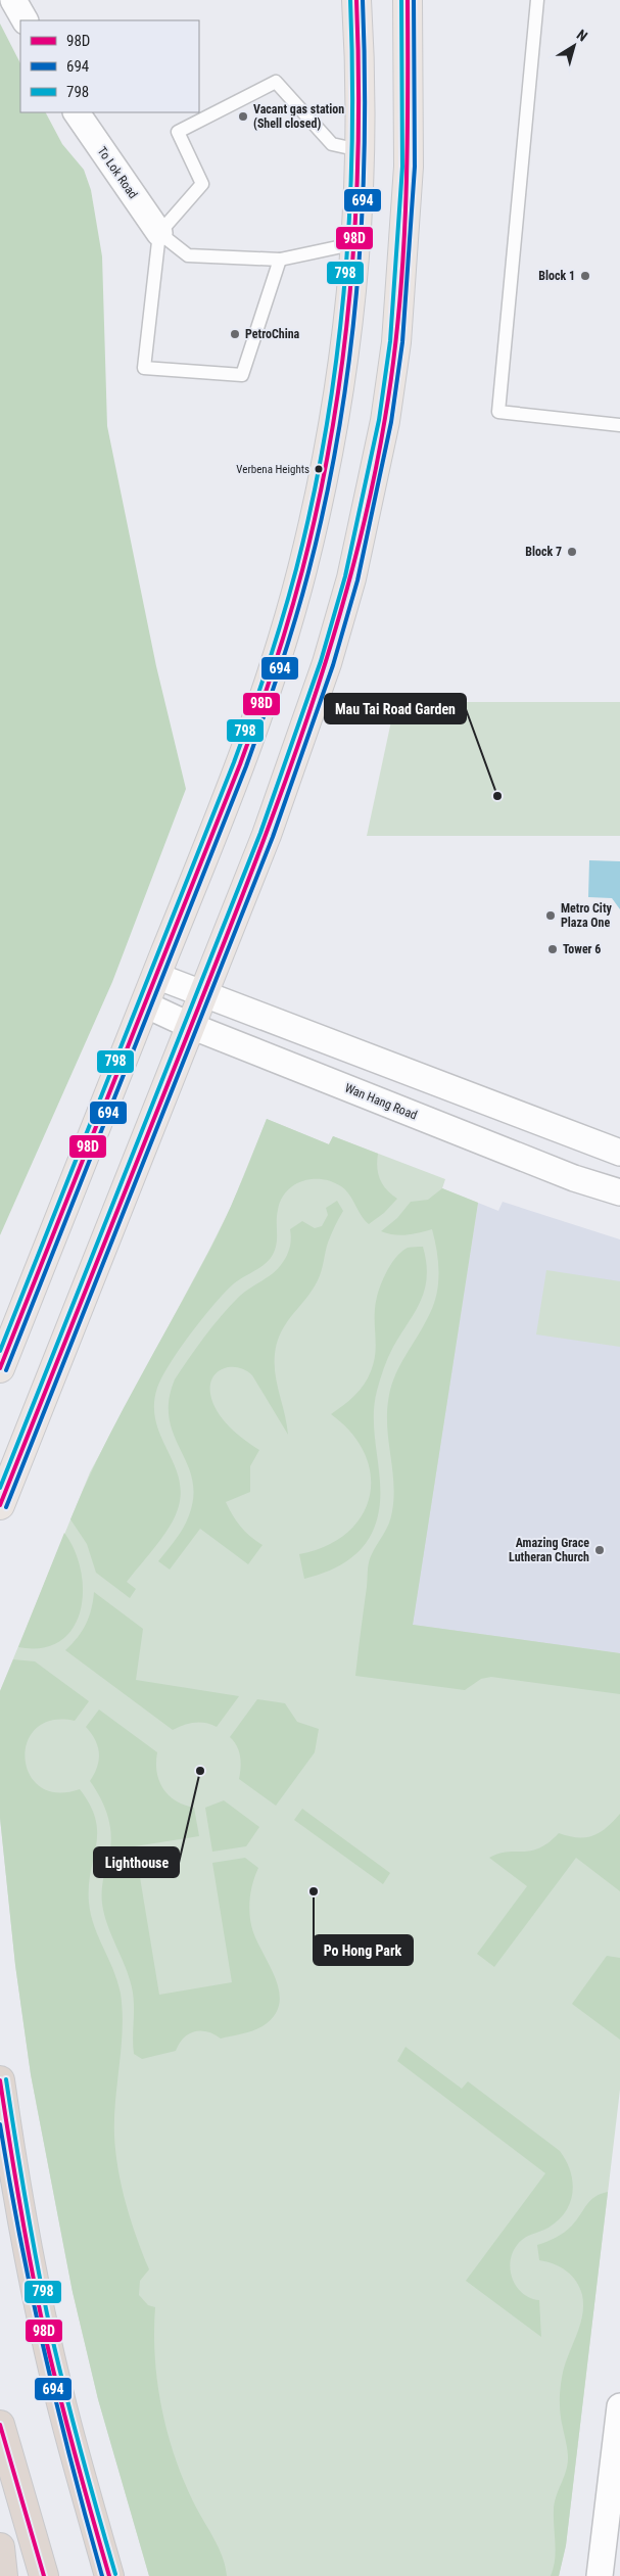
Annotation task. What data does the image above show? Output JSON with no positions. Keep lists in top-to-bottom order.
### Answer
{
  "streets": {
    "street": ["To Lok Road", "Wan Hang Road"]
  },
  "places": [
    "Vacant gas station (Shell closed)",
    "Block 1",
    "PetroChina",
    "Verbena Heights",
    "Block 7",
    "Mau Tai Road Garden",
    "Metro City Plaza One",
    "Tower 6",
    "Amazing Grace Lutheran Church",
    "Lighthouse",
    "Po Hong Park"
  ],
  "lines": ["transit line 98D", "transit line 694", "transit line 798"],
  "legend": ["98D", "694", "798"],
  "north": "top right"
}
